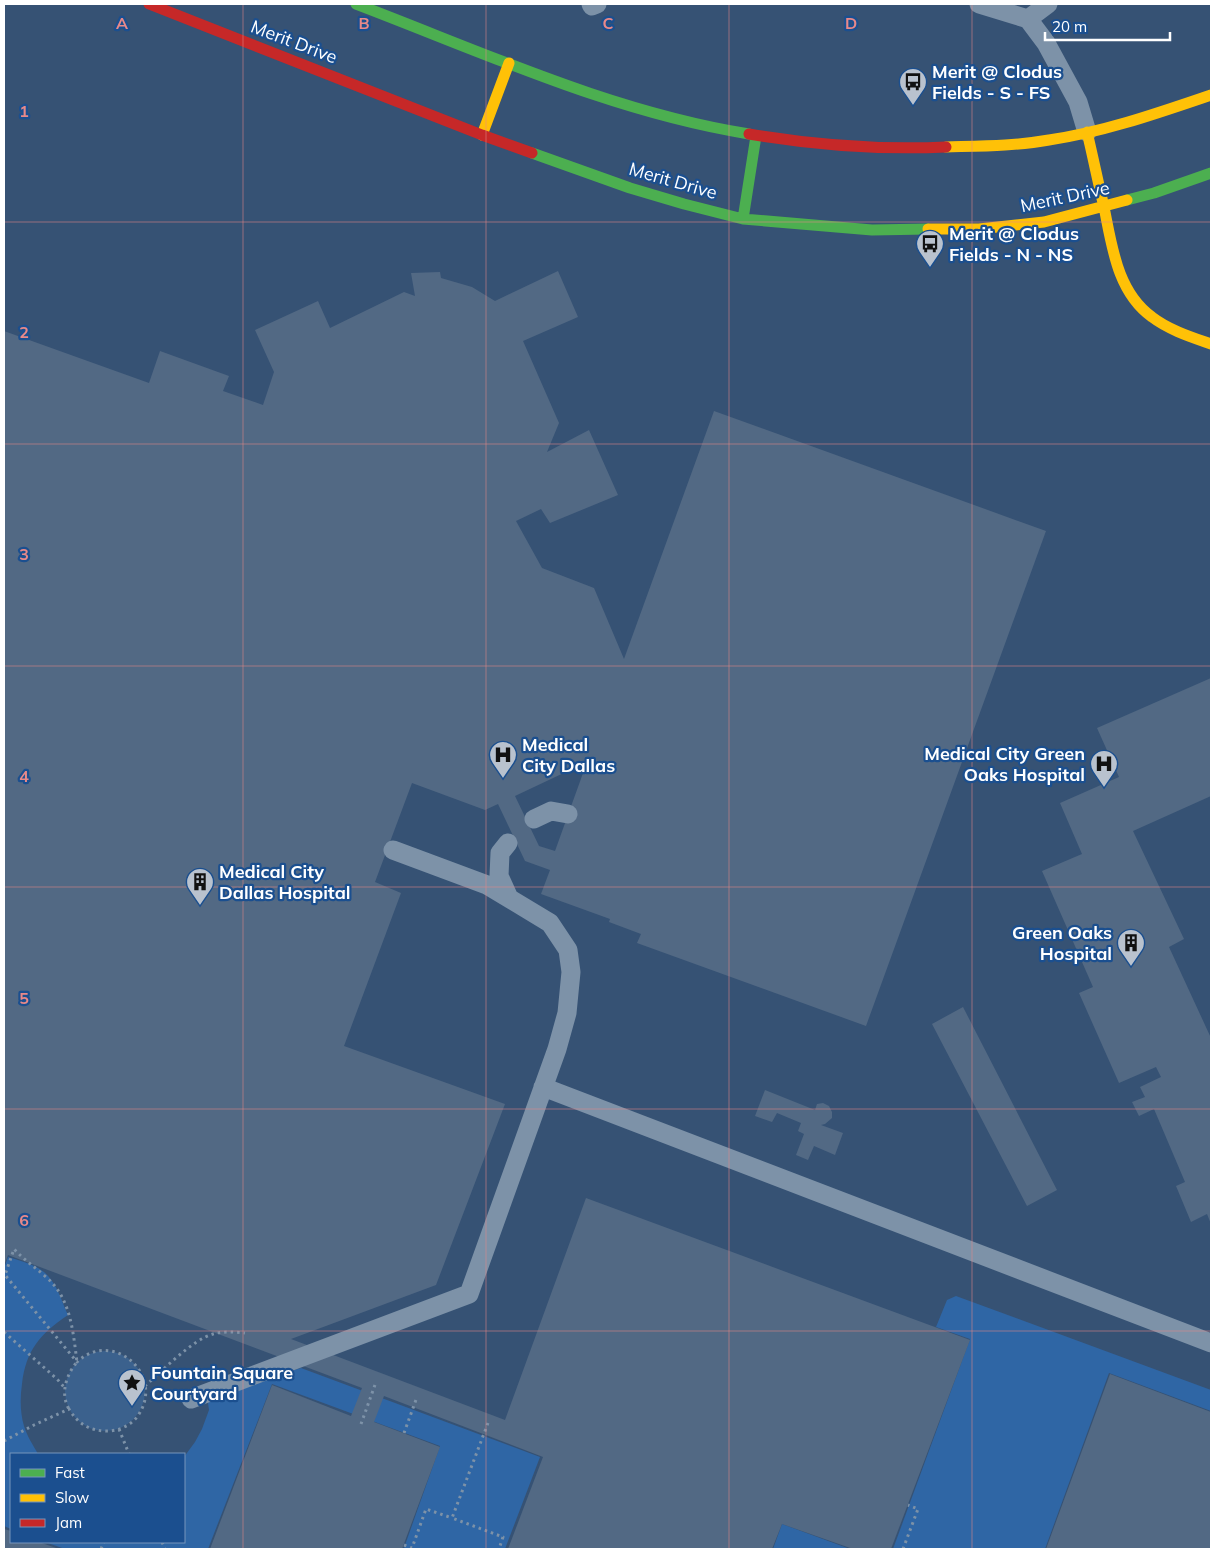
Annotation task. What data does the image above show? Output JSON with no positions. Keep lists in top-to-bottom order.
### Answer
{
  "streets": {
    "street": ["Merit Drive"]
  },
  "places": {
    "bus stop": ["Merit @ Clodus Fields - S - FS", "Merit @ Clodus Fields - N - NS"],
    "hospital": ["Medical City Dallas", "Medical City Green Oaks Hospital"],
    "building": ["Medical City Dallas Hospital", "Green Oaks Hospital"],
    "place": ["Fountain Square Courtyard"]
  },
  "legend": ["Fast", "Slow", "Jam"],
  "scale_bar": "20 m",
  "grid": {
    "columns": [
      "A",
      "B",
      "C",
      "D"
    ],
    "rows": [
      "1",
      "2",
      "3",
      "4",
      "5",
      "6"
    ]
  }
}
